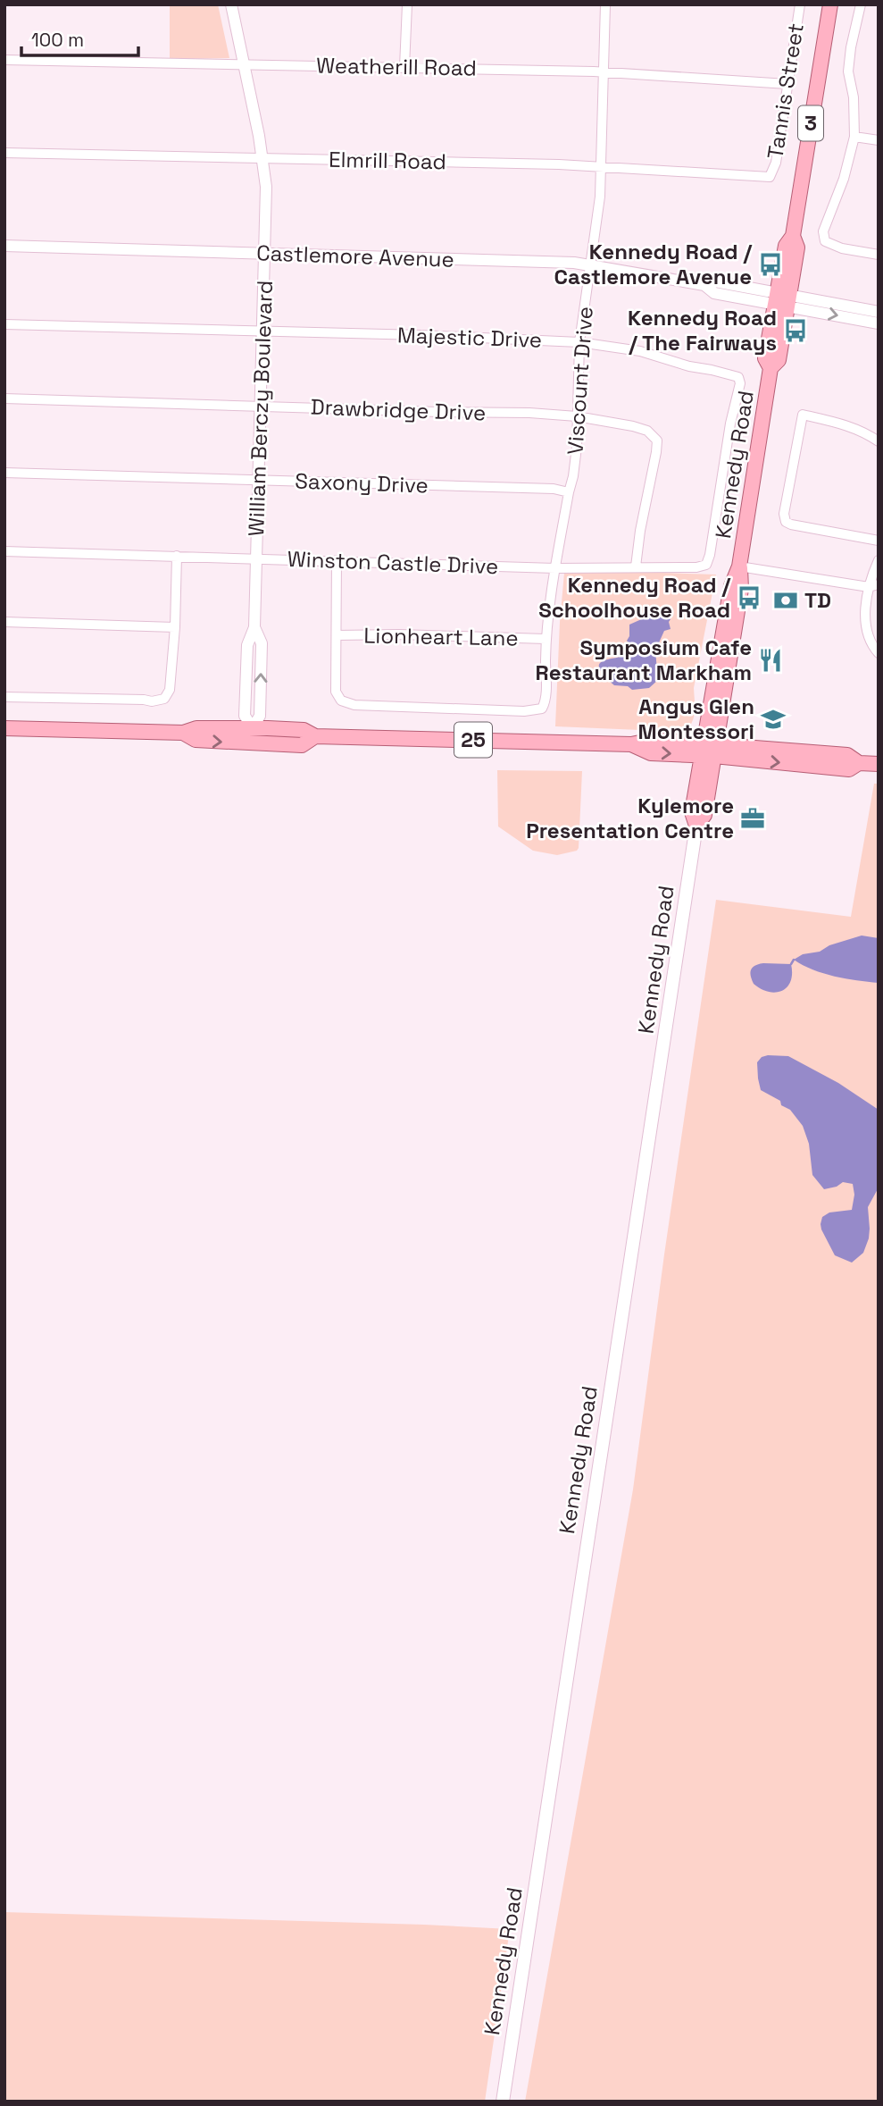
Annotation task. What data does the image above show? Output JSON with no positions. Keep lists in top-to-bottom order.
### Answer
{
  "streets": {
    "main road": ["3", "Kennedy Road", "25"],
    "street": [
      "Weatherill Road",
      "Tannis Street",
      "Elmrill Road",
      "Castlemore Avenue",
      "Majestic Drive",
      "Viscount Drive",
      "William Berczy Boulevard",
      "Drawbridge Drive",
      "Saxony Drive",
      "Winston Castle Drive",
      "Lionheart Lane"
    ]
  },
  "crossings": [
    ["Weatherill Road", "Tannis Street"],
    ["Weatherill Road", "Viscount Drive"],
    ["Weatherill Road", "William Berczy Boulevard"],
    ["Tannis Street", "Elmrill Road"],
    ["Elmrill Road", "Viscount Drive"],
    ["Elmrill Road", "William Berczy Boulevard"],
    ["Castlemore Avenue", "Viscount Drive"],
    ["Castlemore Avenue", "William Berczy Boulevard"],
    ["Castlemore Avenue", "Kennedy Road"],
    ["Majestic Drive", "Viscount Drive"],
    ["Majestic Drive", "William Berczy Boulevard"],
    ["Majestic Drive", "Winston Castle Drive"],
    ["Viscount Drive", "Drawbridge Drive"],
    ["Viscount Drive", "Saxony Drive"],
    ["Viscount Drive", "Winston Castle Drive"],
    ["Viscount Drive", "Lionheart Lane"],
    ["William Berczy Boulevard", "Drawbridge Drive"],
    ["William Berczy Boulevard", "Saxony Drive"],
    ["William Berczy Boulevard", "Winston Castle Drive"],
    ["William Berczy Boulevard", "25"],
    ["Drawbridge Drive", "Winston Castle Drive"],
    ["Kennedy Road", "25"]
  ],
  "places": {
    "bus stop": ["Kennedy Road / Castlemore Avenue", "Kennedy Road / The Fairways", "Kennedy Road / Schoolhouse Road"],
    "bank": ["TD"],
    "restaurant": ["Symposium Cafe Restaurant Markham"],
    "school or university": ["Angus Glen Montessori"],
    "office": ["Kylemore Presentation Centre"]
  },
  "scale_bar": "100 m"
}
